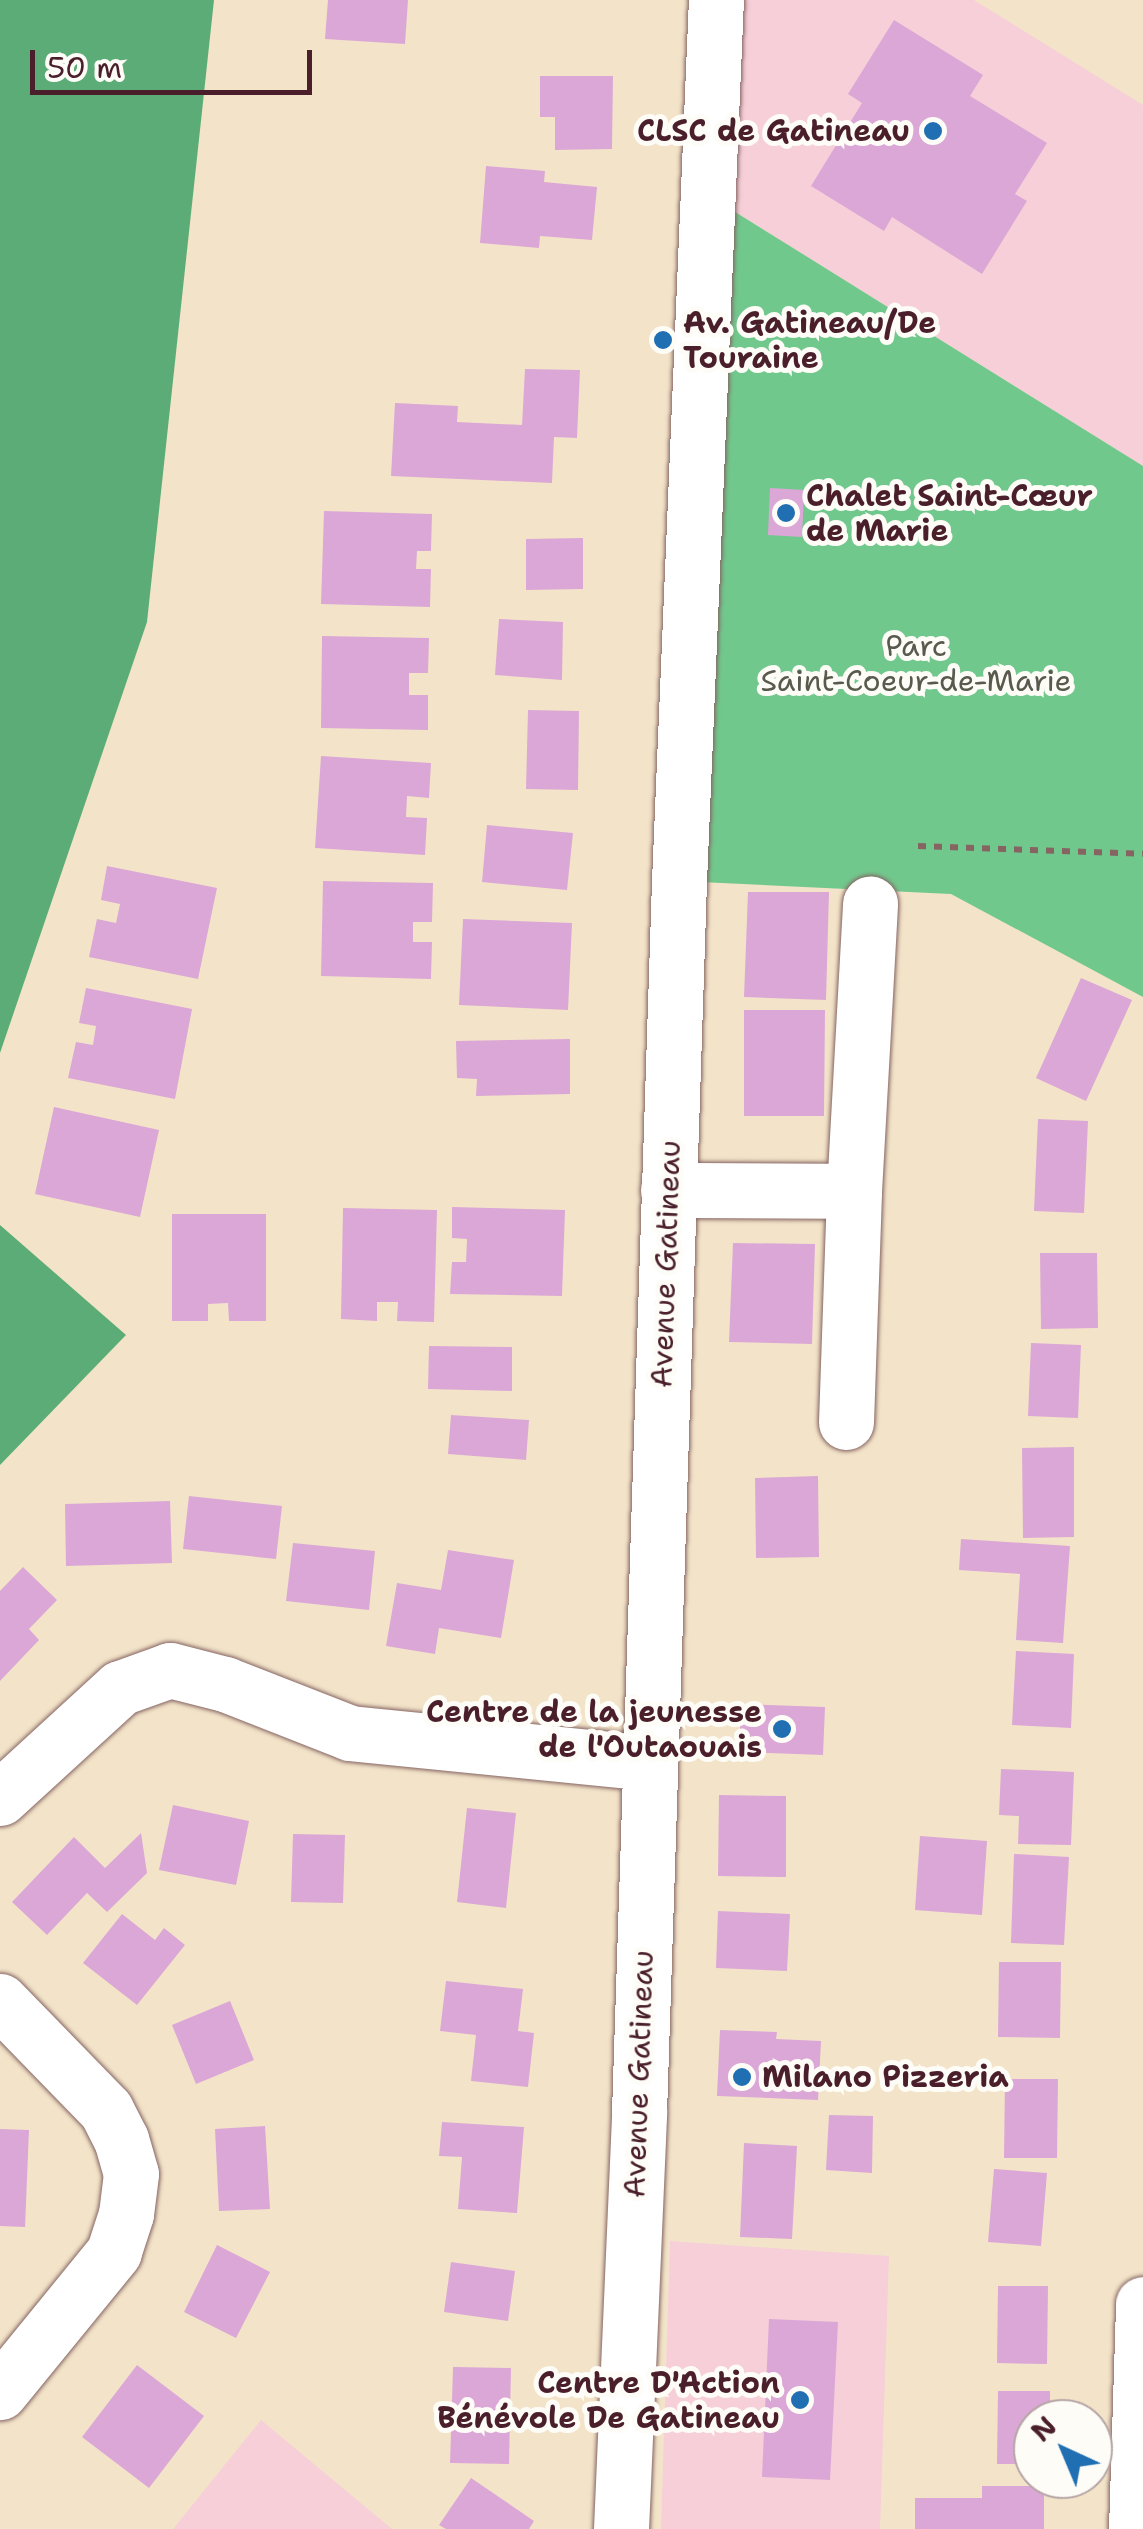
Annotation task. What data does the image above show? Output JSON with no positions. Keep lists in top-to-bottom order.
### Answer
{
  "streets": {
    "street": ["Avenue Gatineau"]
  },
  "parks": ["Parc Saint-Coeur-de-Marie"],
  "places": [
    "CLSC de Gatineau",
    "Av. Gatineau/De Touraine",
    "Chalet Saint-Cœur de Marie",
    "Centre de la jeunesse de l'Outaouais",
    "Milano Pizzeria",
    "Centre D'Action Bénévole De Gatineau"
  ],
  "scale_bar": "50 m",
  "north": "top left"
}
